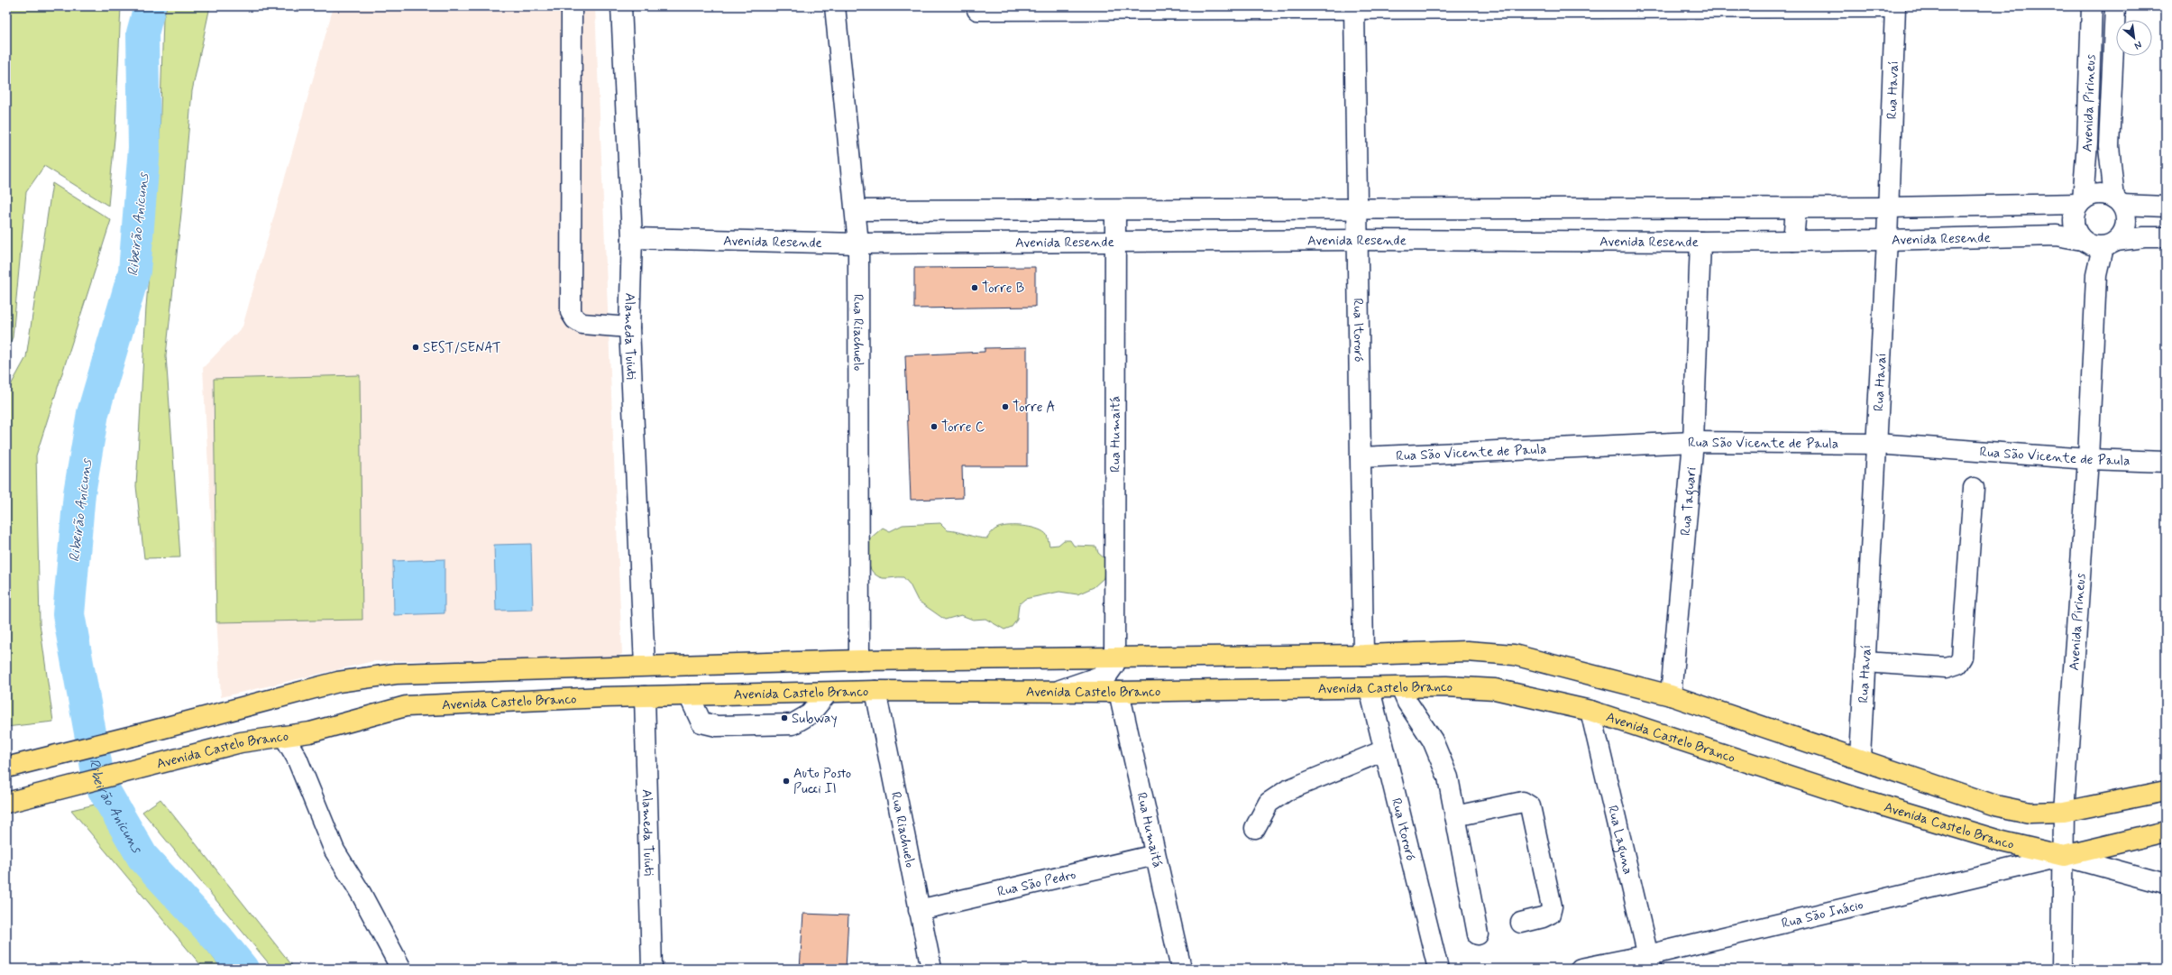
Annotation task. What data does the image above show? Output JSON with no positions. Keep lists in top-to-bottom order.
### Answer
{
  "streets": {
    "main road": ["Avenida Castelo Branco"],
    "street": [
      "Rua Havaí",
      "Avenida Pirineus",
      "Avenida Resende",
      "Rua Itororó",
      "Rua Riachuelo",
      "Alameda Tuiuti",
      "Rua Humaitá",
      "Rua São Vicente de Paula",
      "Rua Taguari",
      "Rua Laguna",
      "Rua São Pedro",
      "Rua São Inácio"
    ]
  },
  "crossings": [
    ["Rua Havaí", "Avenida Resende"],
    ["Rua Havaí", "Rua São Vicente de Paula"],
    ["Avenida Pirineus", "Avenida Resende"],
    ["Avenida Pirineus", "Rua São Vicente de Paula"],
    ["Avenida Pirineus", "Avenida Castelo Branco"],
    ["Avenida Pirineus", "Rua São Inácio"],
    ["Avenida Resende", "Rua Itororó"],
    ["Avenida Resende", "Rua Riachuelo"],
    ["Avenida Resende", "Alameda Tuiuti"],
    ["Avenida Resende", "Rua Humaitá"],
    ["Avenida Resende", "Rua Taguari"],
    ["Rua Itororó", "Rua São Vicente de Paula"],
    ["Rua Itororó", "Avenida Castelo Branco"],
    ["Rua Riachuelo", "Avenida Castelo Branco"],
    ["Rua Riachuelo", "Rua São Pedro"],
    ["Alameda Tuiuti", "Avenida Castelo Branco"],
    ["Rua Humaitá", "Avenida Castelo Branco"],
    ["Rua Humaitá", "Rua São Pedro"],
    ["Rua São Vicente de Paula", "Rua Taguari"],
    ["Avenida Castelo Branco", "Rua Laguna"],
    ["Avenida Castelo Branco", "Rua São Inácio"],
    ["Rua Laguna", "Rua São Inácio"]
  ],
  "water": ["Ribeirão Anicuns"],
  "places": [
    "Torre B",
    "SEST/SENAT",
    "Torre A",
    "Torre C",
    "Subway",
    "Auto Posto Pucci II"
  ],
  "north": "bottom right"
}
